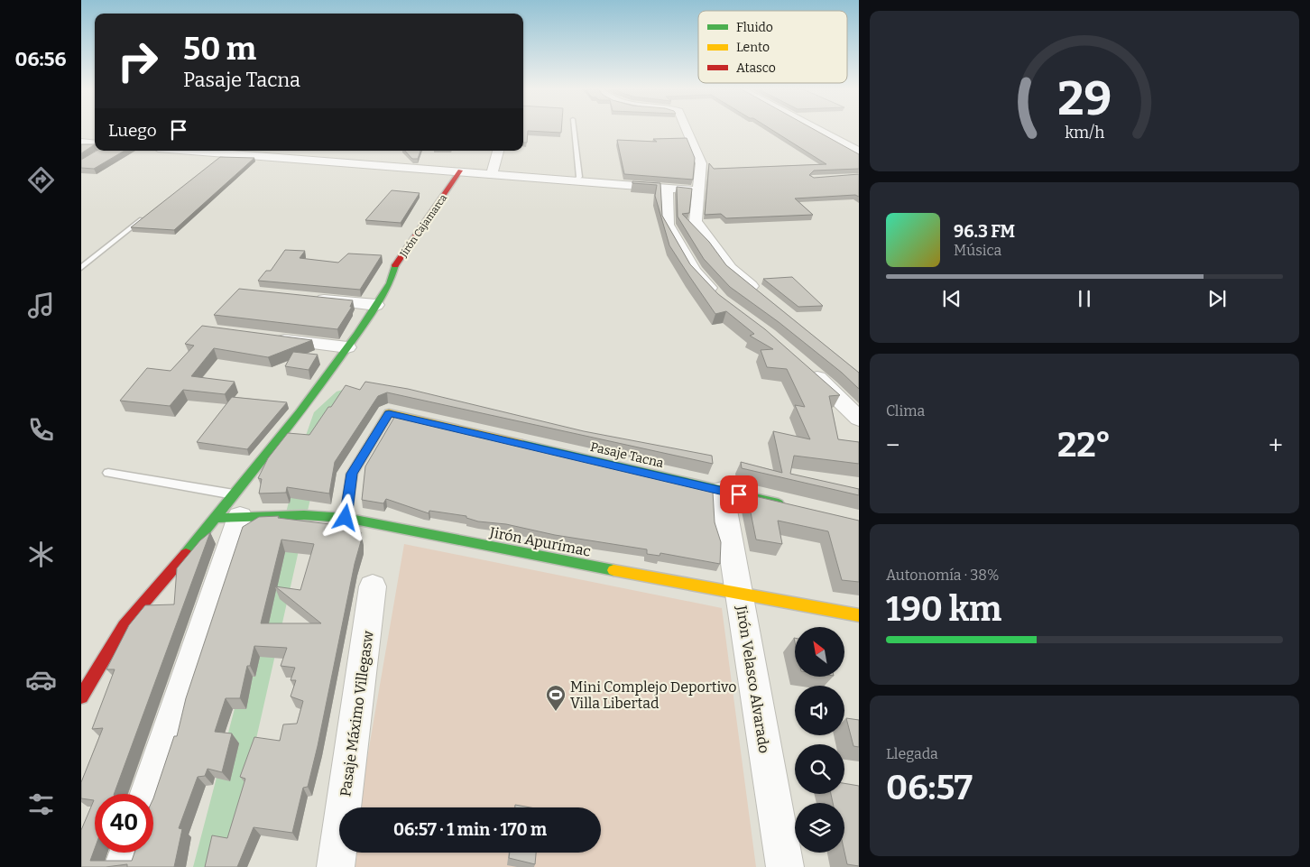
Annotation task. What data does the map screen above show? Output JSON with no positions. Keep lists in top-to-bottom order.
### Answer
{
  "streets": {
    "street": [
      "Jirón Cajamarca",
      "Pasaje Tacna",
      "Jirón Apurímac",
      "Jirón Velasco Alvarado",
      "Pasaje Máximo Villegasw"
    ]
  },
  "crossings": [
    ["Jirón Cajamarca", "Jirón Apurímac"],
    ["Pasaje Tacna", "Jirón Apurímac"],
    ["Pasaje Tacna", "Jirón Velasco Alvarado"],
    ["Jirón Apurímac", "Jirón Velasco Alvarado"]
  ],
  "places": {
    "sports": ["Mini Complejo Deportivo Villa Libertad"]
  },
  "legend": ["Fluido", "Lento", "Atasco"],
  "north": "top left",
  "page": {
    "tabs": "06:56",
    "turn": ["50 m", "Pasaje Tacna"],
    "then": "Luego",
    "song": ["96.3 FM", "Música"],
    "tile": [
      "Clima",
      ["Autonomía · 38%", "190 km"],
      ["Llegada", "06:57"]
    ],
    "heat": ["−", "22°", "+"],
    "limit": "40",
    "trip": "06:57 · 1 min · 170 m",
    "gauge": ["29", "km/h"]
  }
}
